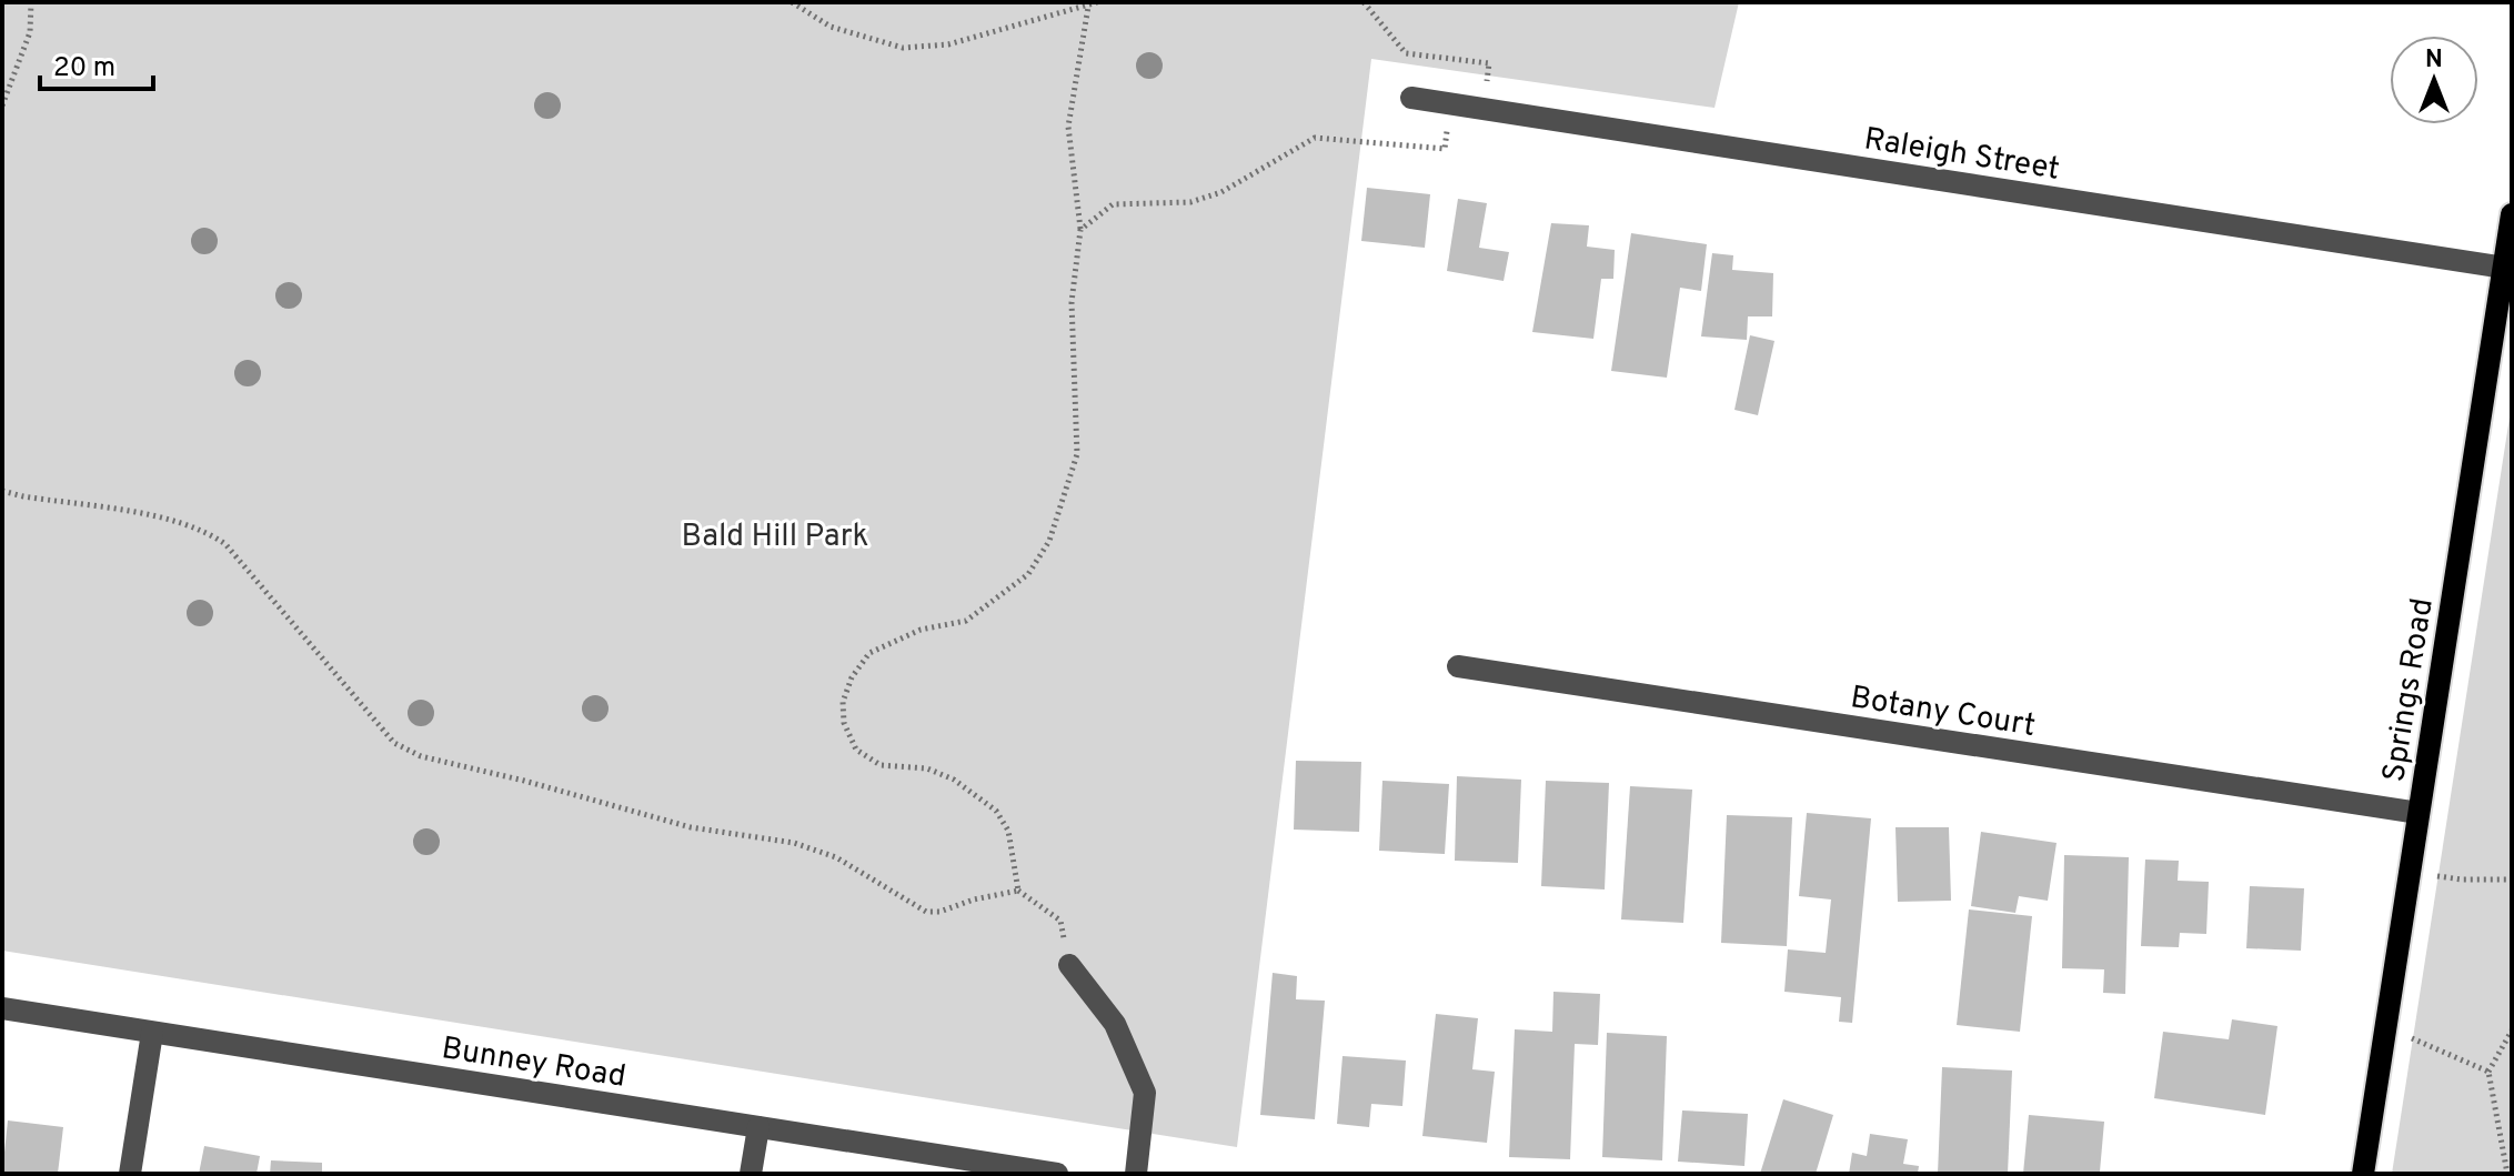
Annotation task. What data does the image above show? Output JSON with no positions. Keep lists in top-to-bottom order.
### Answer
{
  "streets": {
    "main road": ["Springs Road"],
    "street": ["Raleigh Street", "Botany Court", "Bunney Road"]
  },
  "crossings": [
    ["Raleigh Street", "Springs Road"],
    ["Springs Road", "Botany Court"]
  ],
  "parks": ["Bald Hill Park"],
  "scale_bar": "20 m",
  "north": "top"
}
